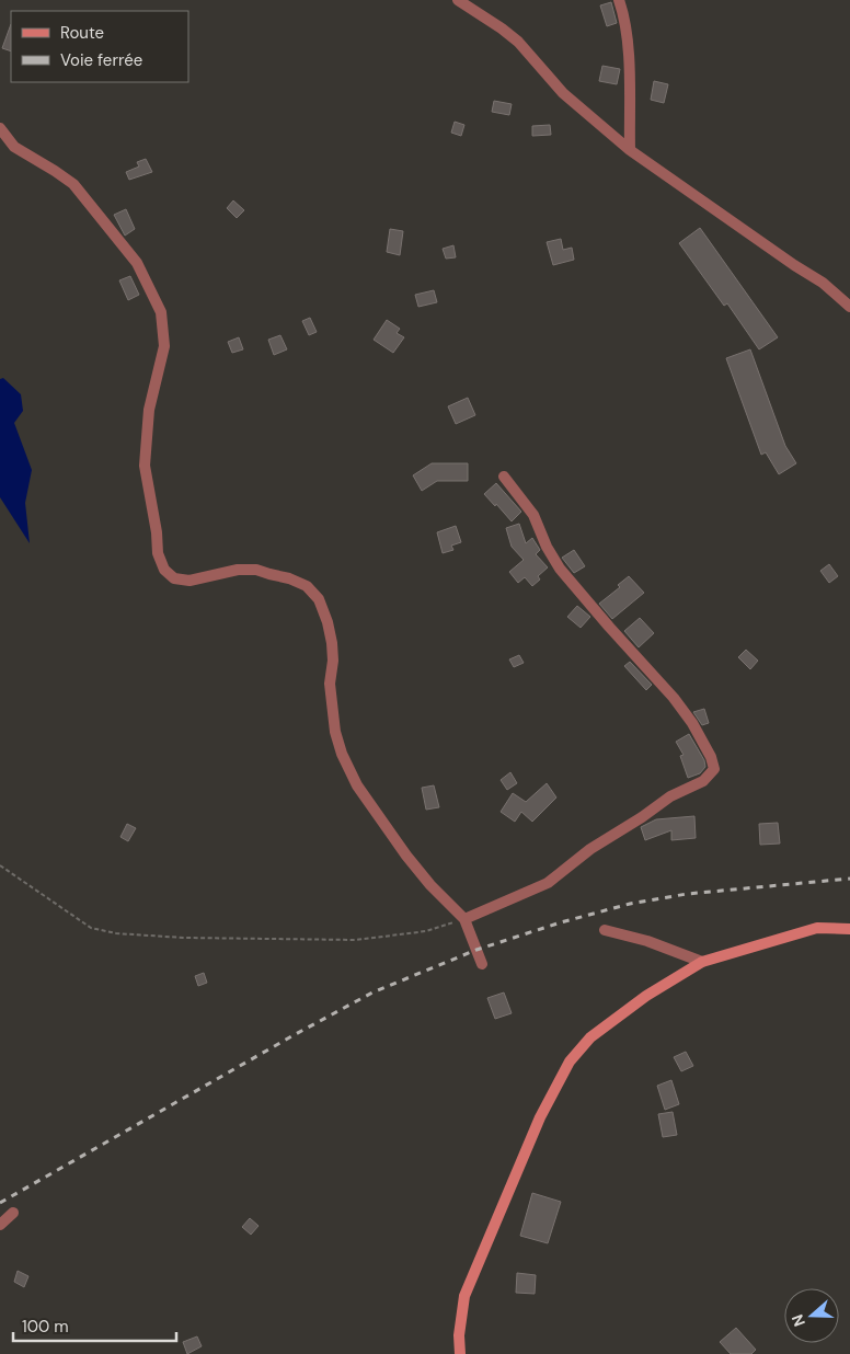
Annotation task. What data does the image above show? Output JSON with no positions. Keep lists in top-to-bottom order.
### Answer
{
  "legend": ["Route", "Voie ferrée"],
  "scale_bar": "100 m",
  "north": "left"
}
